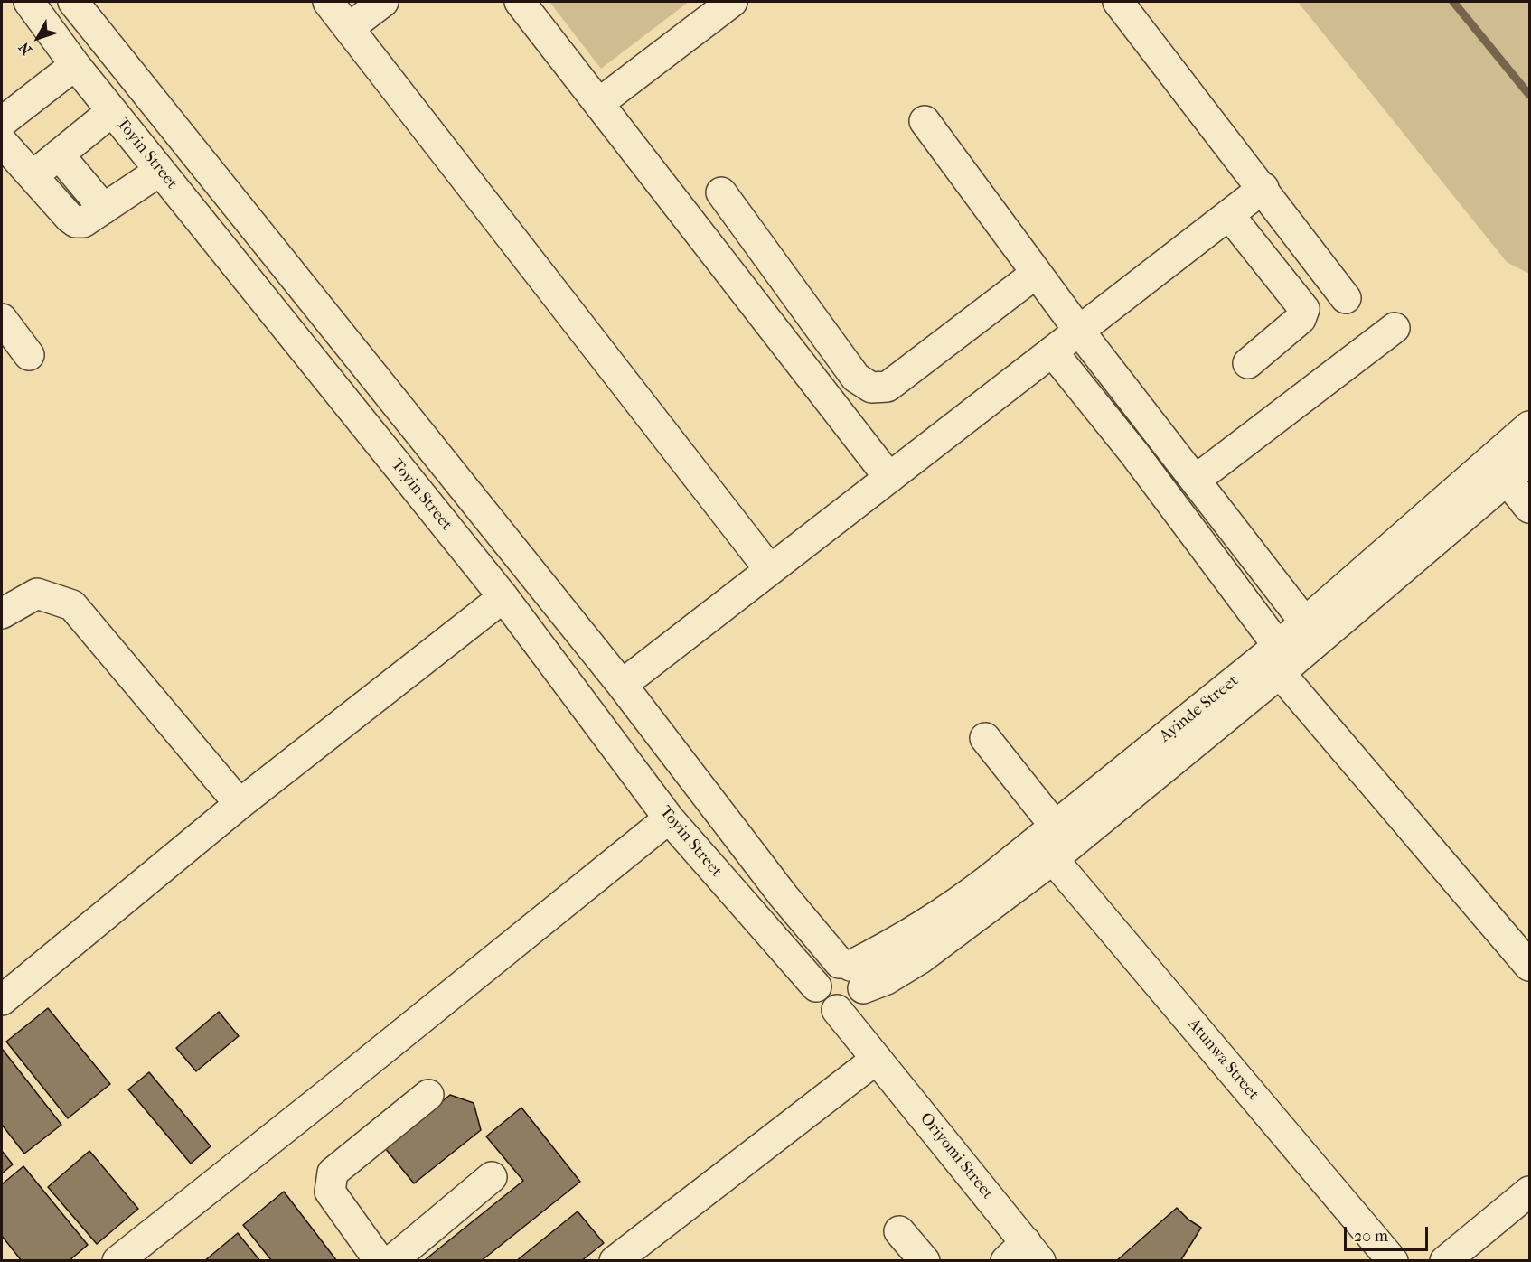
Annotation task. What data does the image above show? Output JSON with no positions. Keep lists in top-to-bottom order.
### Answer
{
  "streets": {
    "street": [
      "Toyin Street",
      "Ayinde Street",
      "Atunwa Street",
      "Oriyomi Street"
    ]
  },
  "crossings": [
    ["Toyin Street", "Ayinde Street"],
    ["Ayinde Street", "Atunwa Street"]
  ],
  "scale_bar": "20 m",
  "north": "bottom left"
}
